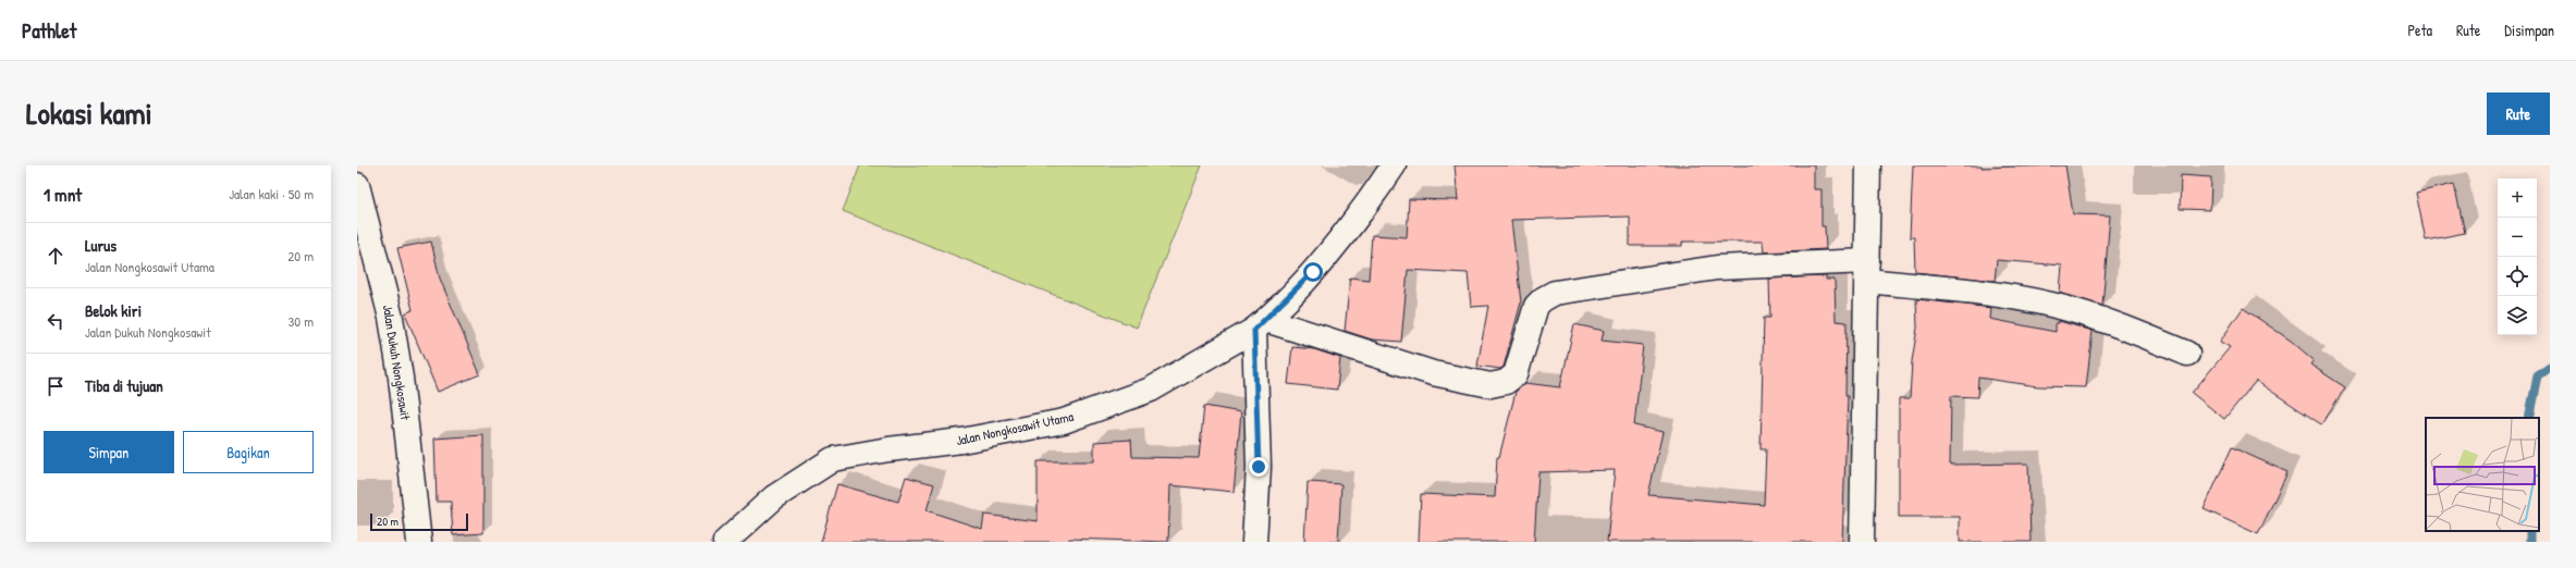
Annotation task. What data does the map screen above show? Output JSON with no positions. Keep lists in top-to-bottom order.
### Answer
{
  "streets": {
    "street": ["Jalan Dukuh Nongkosawit", "Jalan Nongkosawit Utama"]
  },
  "scale_bar": "20 m",
  "page": {
    "header": "Pathlet",
    "nav": ["Peta", "Rute", "Disimpan"],
    "title": "Lokasi kami",
    "buttons": [
      "Rute",
      ["Simpan", "Bagikan"]
    ],
    "heading": ["1 mnt", "Jalan kaki · 50 m"],
    "map_buttons": ["+", "−"],
    "list": [
      ["Lurus", "Jalan Nongkosawit Utama", "20 m"],
      ["Belok kiri", "Jalan Dukuh Nongkosawit", "30 m"],
      "Tiba di tujuan"
    ],
    "scale": "20 m"
  }
}
